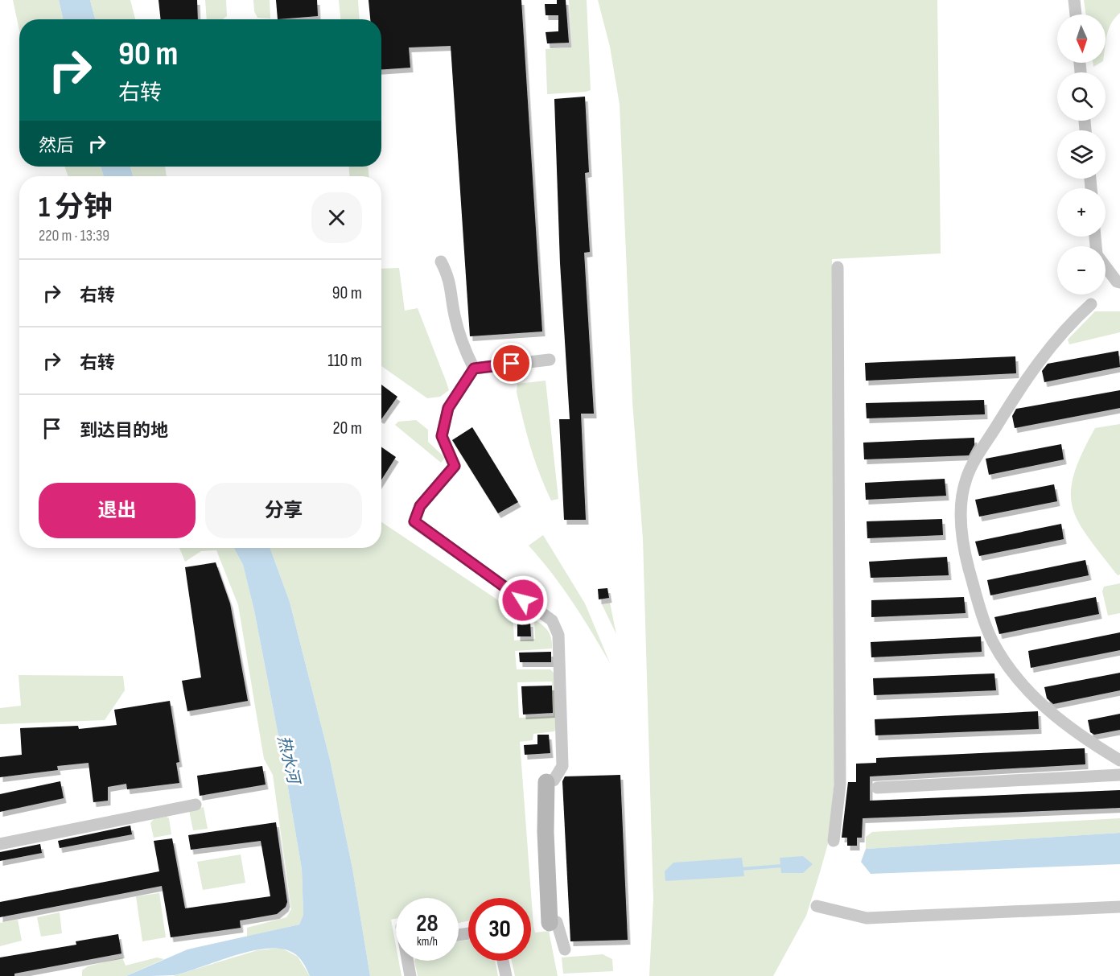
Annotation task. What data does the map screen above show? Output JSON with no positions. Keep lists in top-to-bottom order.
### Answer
{
  "water": ["热水河"],
  "north": "bottom",
  "page": {
    "map_buttons": ["+", "−"],
    "turn": ["90 m", "右转"],
    "then": "然后",
    "heading": ["1 分钟", "220 m · 13:39"],
    "list": [
      {
        "name": "右转",
        "value": "90 m"
      },
      {
        "name": "右转",
        "value": "110 m"
      },
      {
        "name": "到达目的地",
        "value": "20 m"
      }
    ],
    "buttons": ["退出", "分享"],
    "speed": "28 km/h",
    "limit": "30"
  }
}
